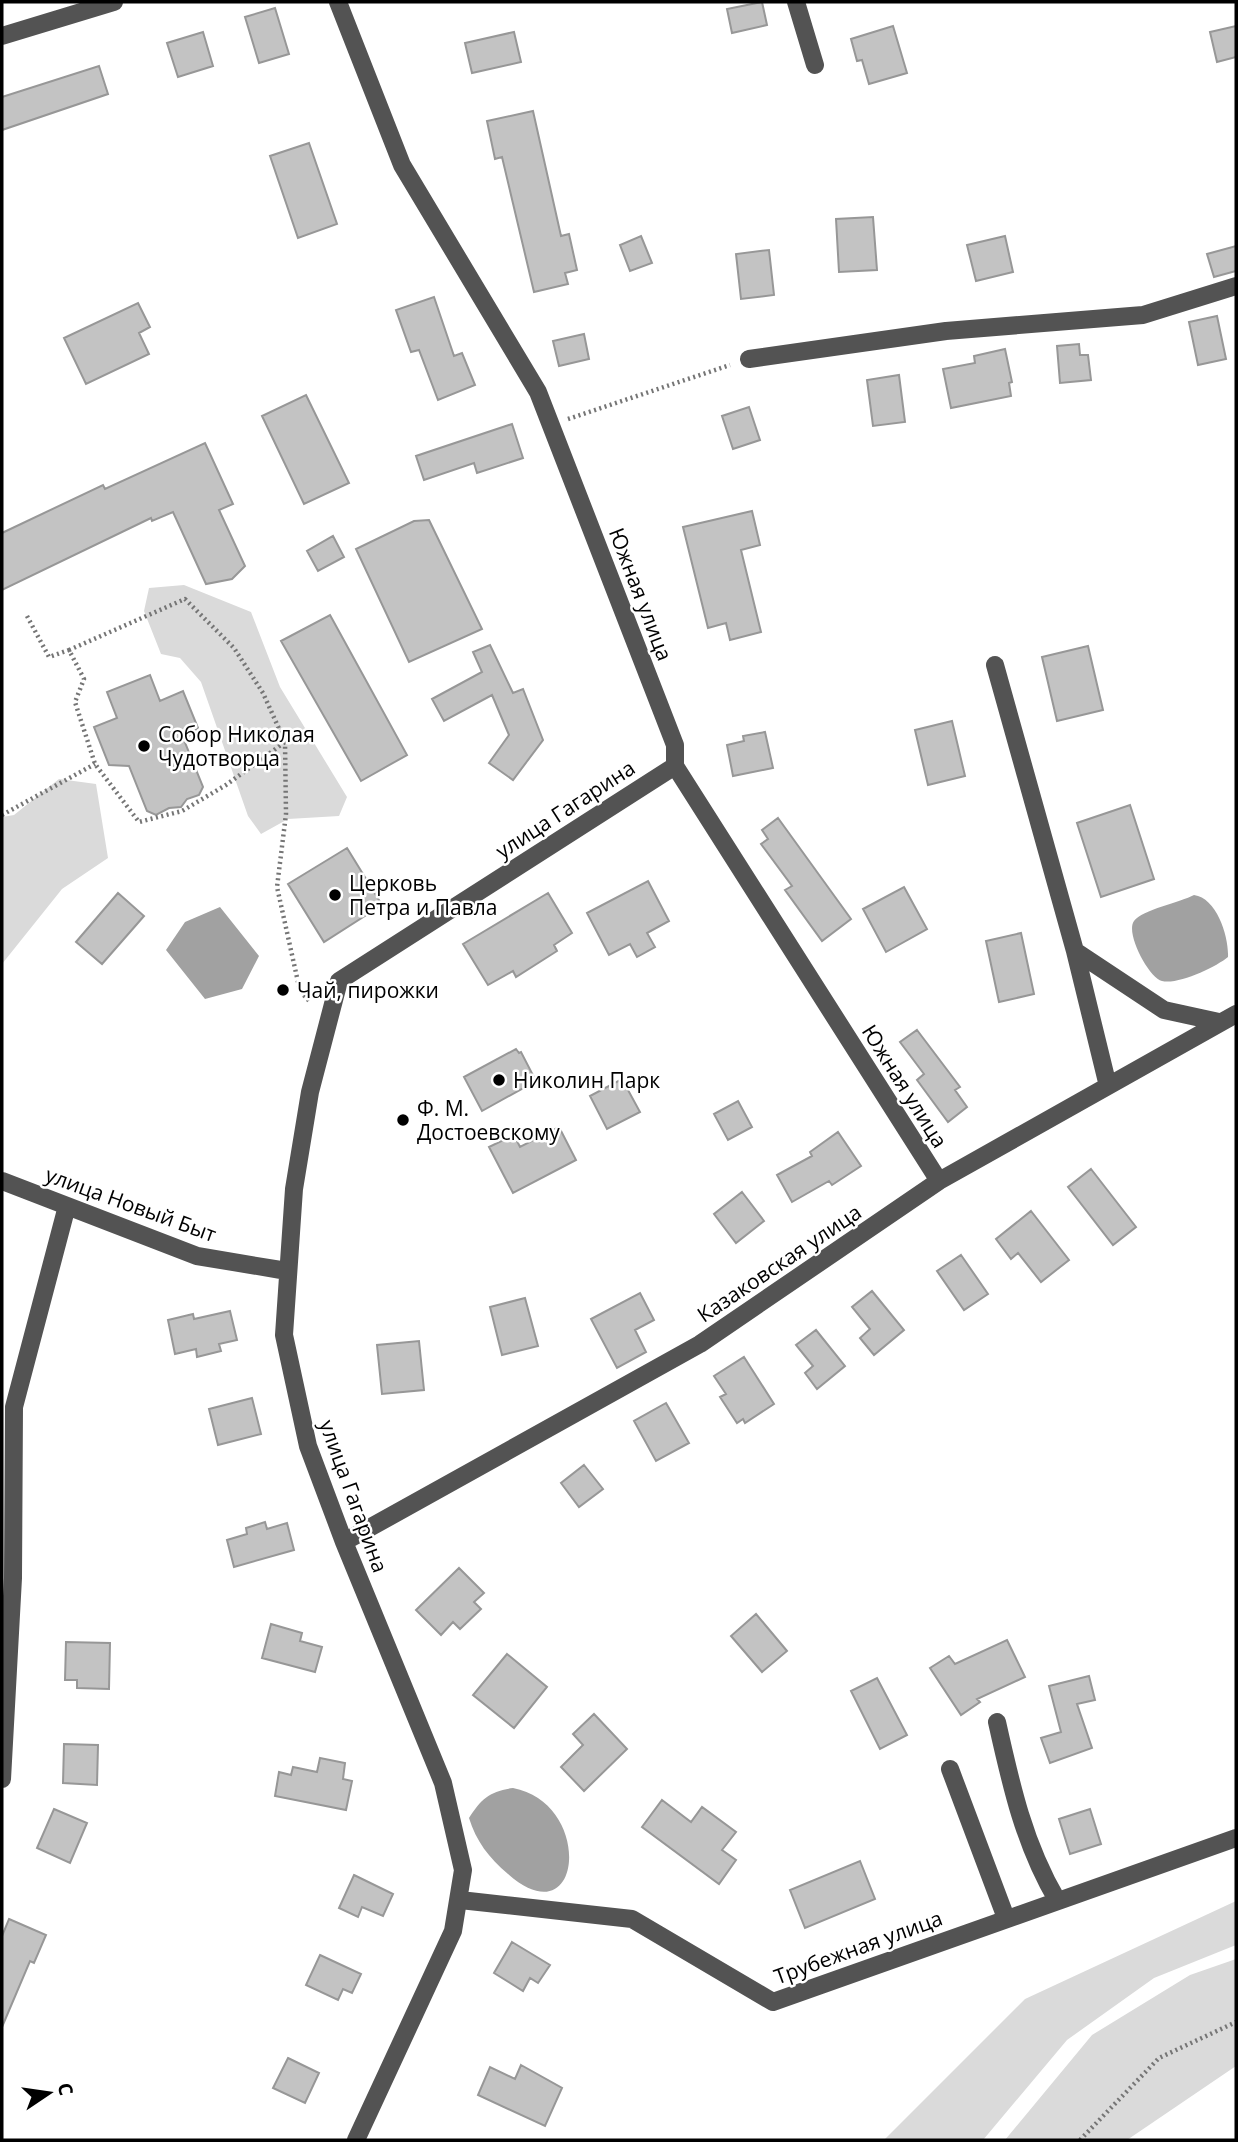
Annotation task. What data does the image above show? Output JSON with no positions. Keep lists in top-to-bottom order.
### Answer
{
  "streets": {
    "street": [
      "Южная улица",
      "улица Гагарина",
      "улица Новый Быт",
      "Казаковская улица",
      "Трубежная улица"
    ]
  },
  "crossings": [
    ["Южная улица", "улица Гагарина"],
    ["Южная улица", "Казаковская улица"],
    ["улица Гагарина", "улица Новый Быт"],
    ["улица Гагарина", "Казаковская улица"],
    ["улица Гагарина", "Трубежная улица"]
  ],
  "places": [
    "Собор Николая Чудотворца",
    "Церковь Петра и Павла",
    "Чай, пирожки",
    "Николин Парк",
    "Ф. М. Достоевскому"
  ],
  "north": "right"
}
